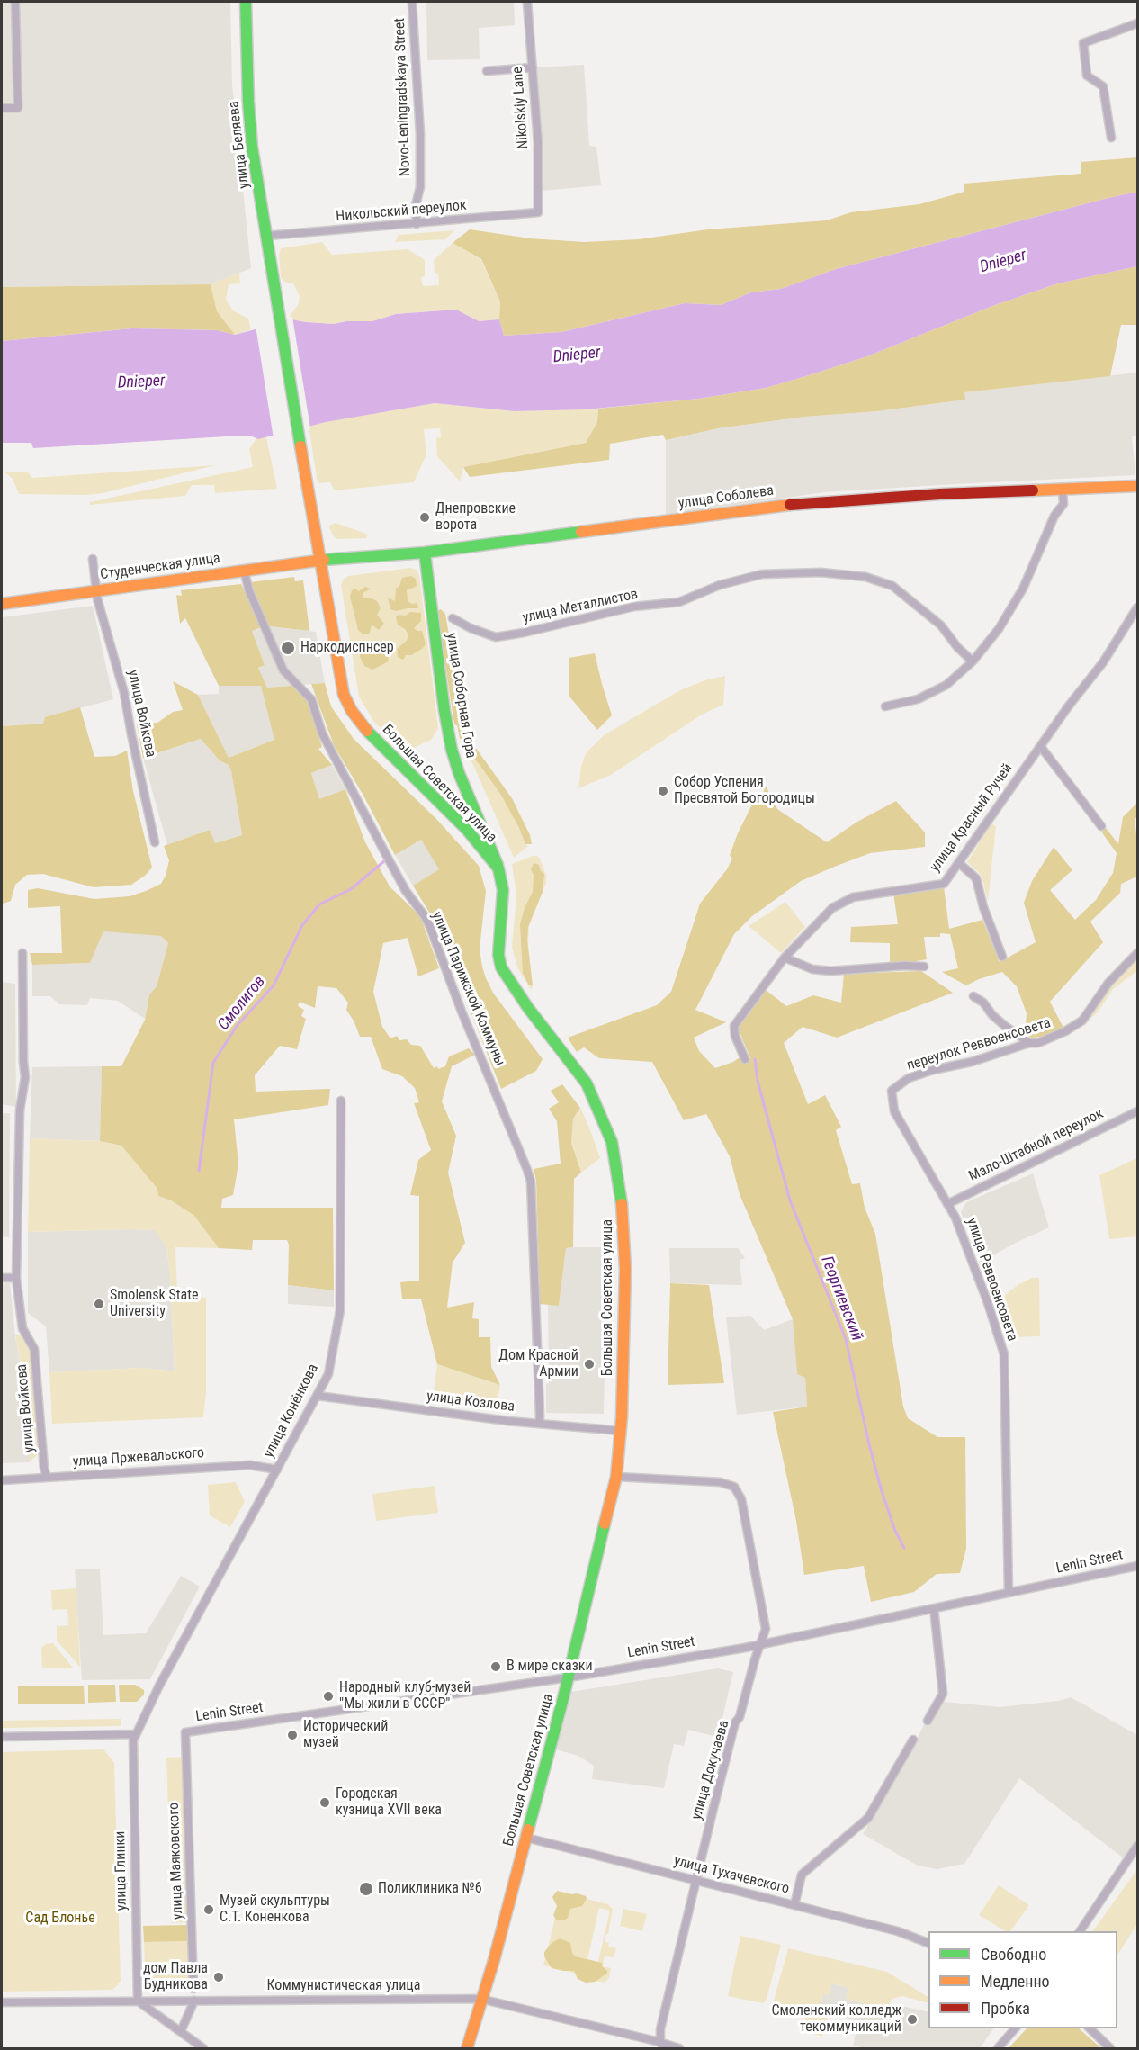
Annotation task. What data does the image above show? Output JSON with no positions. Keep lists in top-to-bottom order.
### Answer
{
  "streets": {
    "main road": [
      "улица Беляева",
      "улица Соболева",
      "Студенческая улица",
      "улица Соборная Гора",
      "Большая Советская улица"
    ],
    "street": [
      "Novo-Leningradskaya Street",
      "Nikolskiy Lane",
      "Никольский переулок",
      "улица Металлистов",
      "улица Войкова",
      "улица Красный Ручей",
      "улица Парижской Коммуны",
      "переулок Реввоенсовета",
      "Мало-Штабной переулок",
      "улица Реввоенсовета",
      "улица Козлова",
      "улица Конёнкова",
      "улица Пржевальского",
      "Lenin Street",
      "улица Докучаева",
      "улица Маяковского",
      "улица Глинки",
      "улица Тухачевского",
      "Коммунистическая улица"
    ]
  },
  "crossings": [
    ["Novo-Leningradskaya Street", "Никольский переулок"],
    ["Nikolskiy Lane", "Никольский переулок"],
    ["улица Беляева", "Никольский переулок"],
    ["улица Беляева", "Большая Советская улица"],
    ["улица Соболева", "Студенческая улица"],
    ["улица Соболева", "улица Соборная Гора"],
    ["улица Соболева", "Большая Советская улица"],
    ["Студенческая улица", "улица Войкова"],
    ["Студенческая улица", "Большая Советская улица"],
    ["Студенческая улица", "улица Парижской Коммуны"],
    ["улица Соборная Гора", "Большая Советская улица"],
    ["улица Войкова", "улица Пржевальского"],
    ["Большая Советская улица", "улица Козлова"],
    ["Большая Советская улица", "Lenin Street"],
    ["Большая Советская улица", "улица Докучаева"],
    ["Большая Советская улица", "улица Тухачевского"],
    ["Большая Советская улица", "Коммунистическая улица"],
    ["улица Парижской Коммуны", "улица Козлова"],
    ["переулок Реввоенсовета", "улица Реввоенсовета"],
    ["Мало-Штабной переулок", "улица Реввоенсовета"],
    ["улица Реввоенсовета", "Lenin Street"],
    ["улица Козлова", "улица Конёнкова"],
    ["улица Конёнкова", "улица Пржевальского"],
    ["улица Конёнкова", "улица Глинки"],
    ["Lenin Street", "улица Докучаева"],
    ["Lenin Street", "улица Маяковского"],
    ["улица Докучаева", "улица Тухачевского"],
    ["улица Докучаева", "Коммунистическая улица"],
    ["улица Глинки", "Коммунистическая улица"]
  ],
  "water": ["Dnieper", "Смолигов", "Георгиевский"],
  "parks": ["Сад Блонье"],
  "places": [
    "Днепровские ворота",
    "Наркодиспнсер",
    "Собор Успения Пресвятой Богородицы",
    "Smolensk State University",
    "Дом Красной Армии",
    "В мире сказки",
    "Народный клуб-музей \"Мы жили в СССР\"",
    "Исторический музей",
    "Городская кузница XVII века",
    "Поликлиника №6",
    "Музей скульптуры С.Т. Коненкова",
    "дом Павла Будникова",
    "Смоленский колледж текоммуникаций"
  ],
  "legend": ["Свободно", "Медленно", "Пробка"]
}
